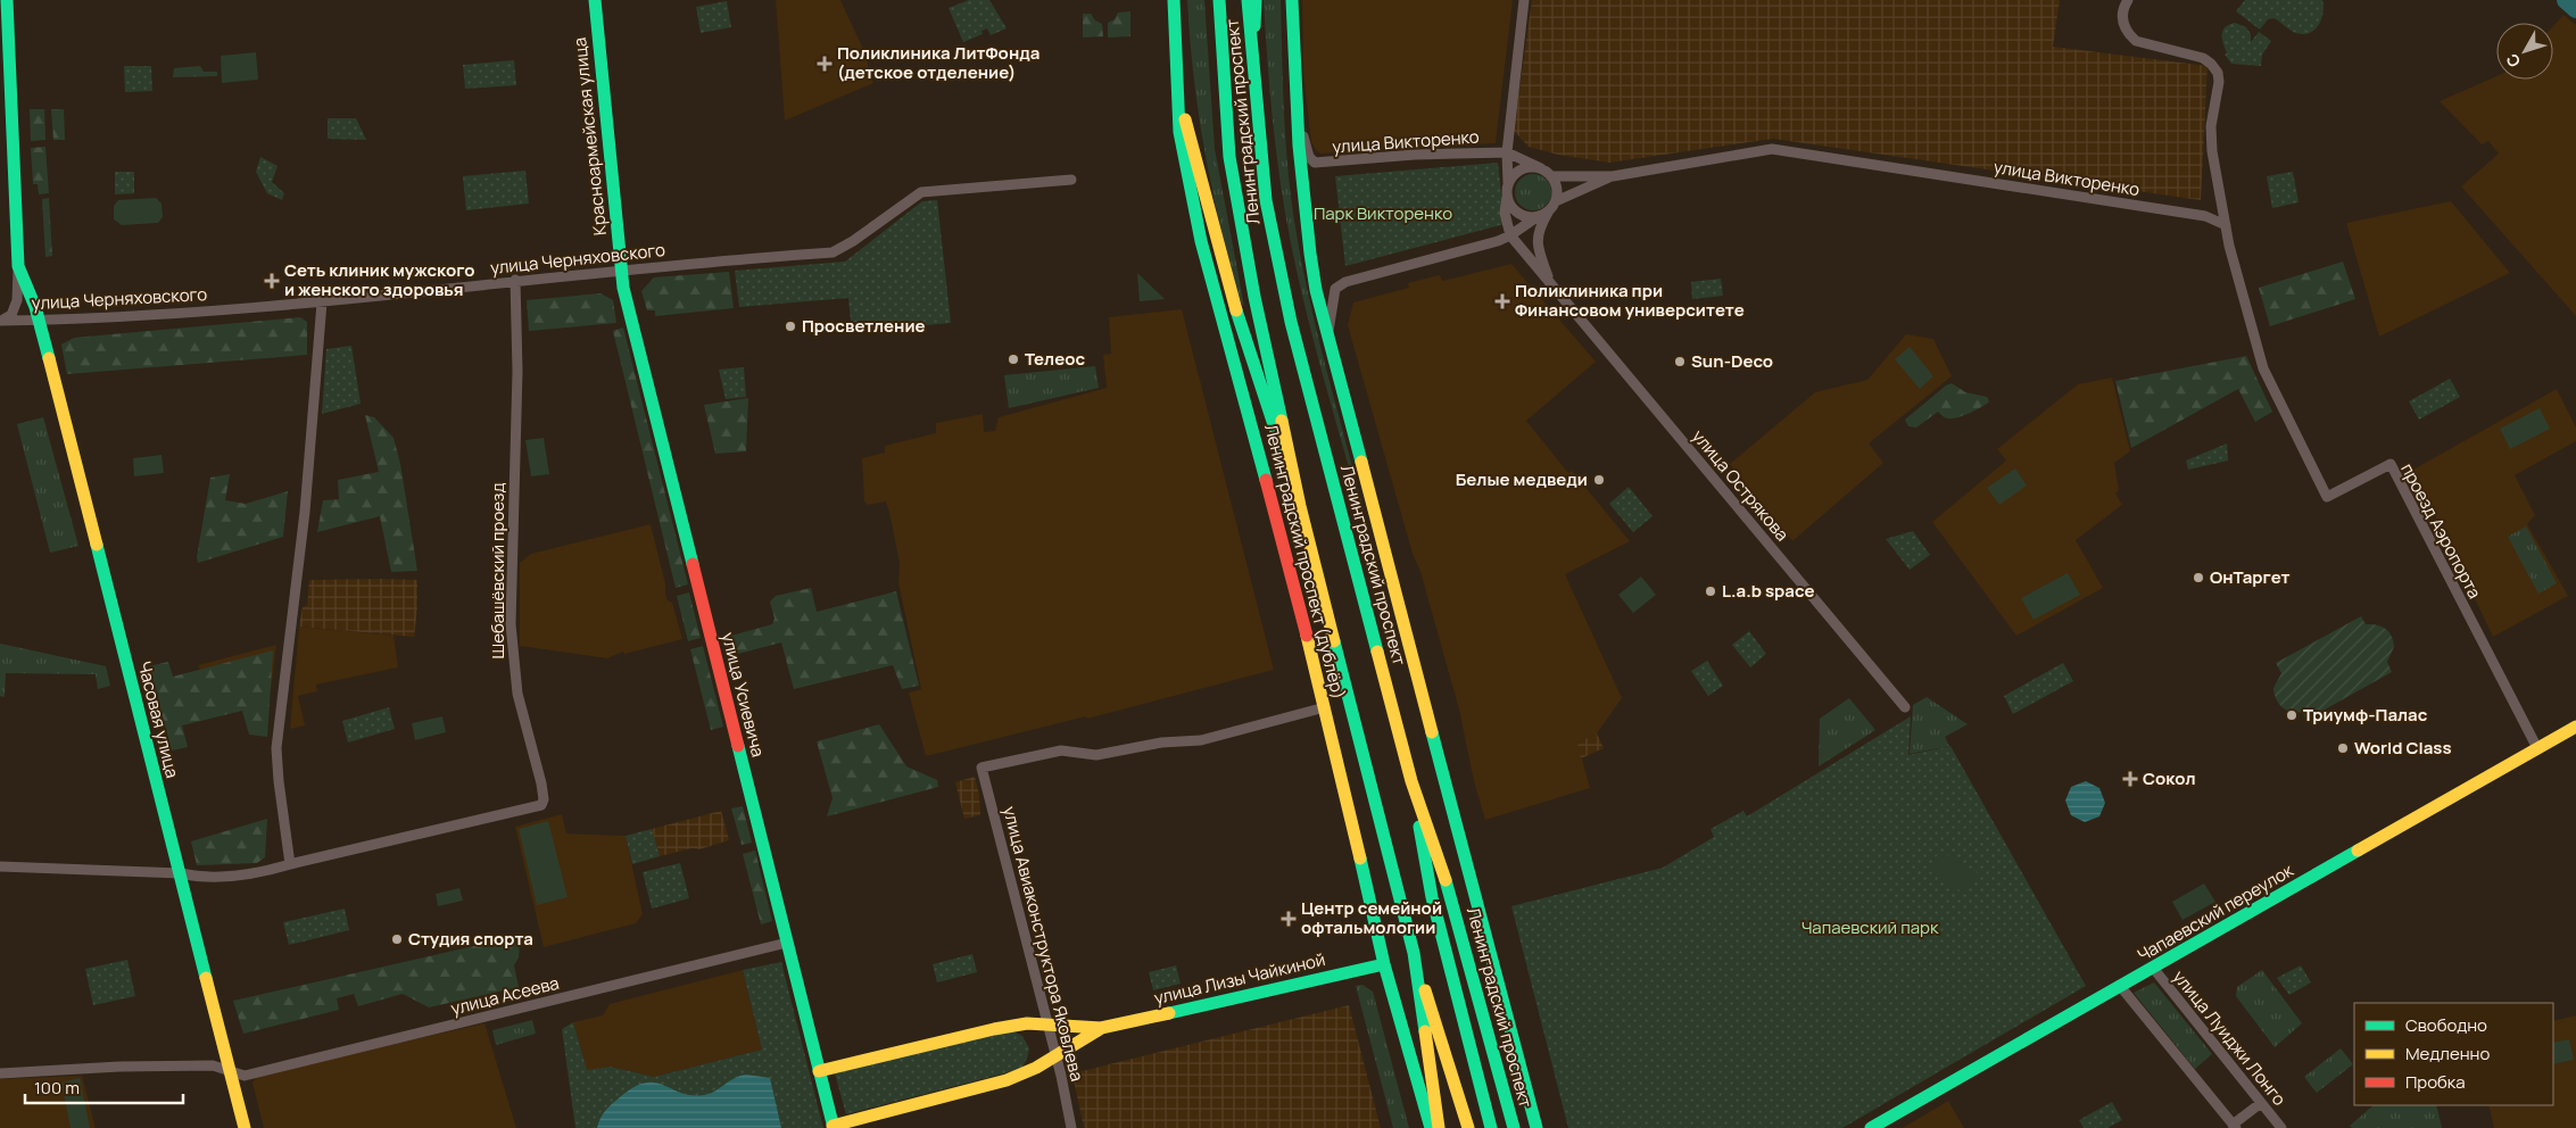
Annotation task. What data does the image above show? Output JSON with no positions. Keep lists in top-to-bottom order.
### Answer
{
  "streets": {
    "main road": [
      "Ленинградский проспект",
      "Красноармейская улица",
      "Ленинградский проспект (дублёр)",
      "улица Усиевича",
      "Часовая улица",
      "Чапаевский переулок",
      "улица Лизы Чайкиной"
    ],
    "street": [
      "улица Викторенко",
      "улица Черняховского",
      "улица Острякова",
      "проезд Аэропорта",
      "Шебашёвский проезд",
      "улица Авиаконструктора Яковлева",
      "улица Асеева",
      "улица Луиджи Лонго"
    ]
  },
  "crossings": [
    ["Красноармейская улица", "улица Черняховского"],
    ["Красноармейская улица", "улица Усиевича"],
    ["улица Викторенко", "улица Острякова"],
    ["улица Викторенко", "проезд Аэропорта"],
    ["улица Черняховского", "Шебашёвский проезд"],
    ["улица Черняховского", "улица Усиевича"],
    ["улица Черняховского", "Часовая улица"],
    ["проезд Аэропорта", "Чапаевский переулок"],
    ["Ленинградский проспект (дублёр)", "улица Авиаконструктора Яковлева"],
    ["Ленинградский проспект (дублёр)", "улица Лизы Чайкиной"],
    ["Шебашёвский проезд", "Часовая улица"],
    ["улица Усиевича", "улица Лизы Чайкиной"],
    ["улица Усиевича", "улица Асеева"],
    ["Часовая улица", "улица Асеева"],
    ["Чапаевский переулок", "улица Луиджи Лонго"],
    ["улица Авиаконструктора Яковлева", "улица Лизы Чайкиной"]
  ],
  "parks": ["Парк Викторенко", "Чапаевский парк"],
  "places": {
    "health": [
      "Поликлиника ЛитФонда (детское отделение)",
      "Сеть клиник мужского и женского здоровья",
      "Поликлиника при Финансовом университете",
      "Сокол",
      "Центр семейной офтальмологии"
    ],
    "other": [
      "Просветление",
      "Телеос",
      "Sun-Deco",
      "Белые медведи",
      "ОнТаргет",
      "L.a.b space",
      "Триумф-Палас",
      "World Class",
      "Студия спорта"
    ]
  },
  "legend": ["Свободно", "Медленно", "Пробка"],
  "scale_bar": "100 m",
  "north": "bottom left"
}
